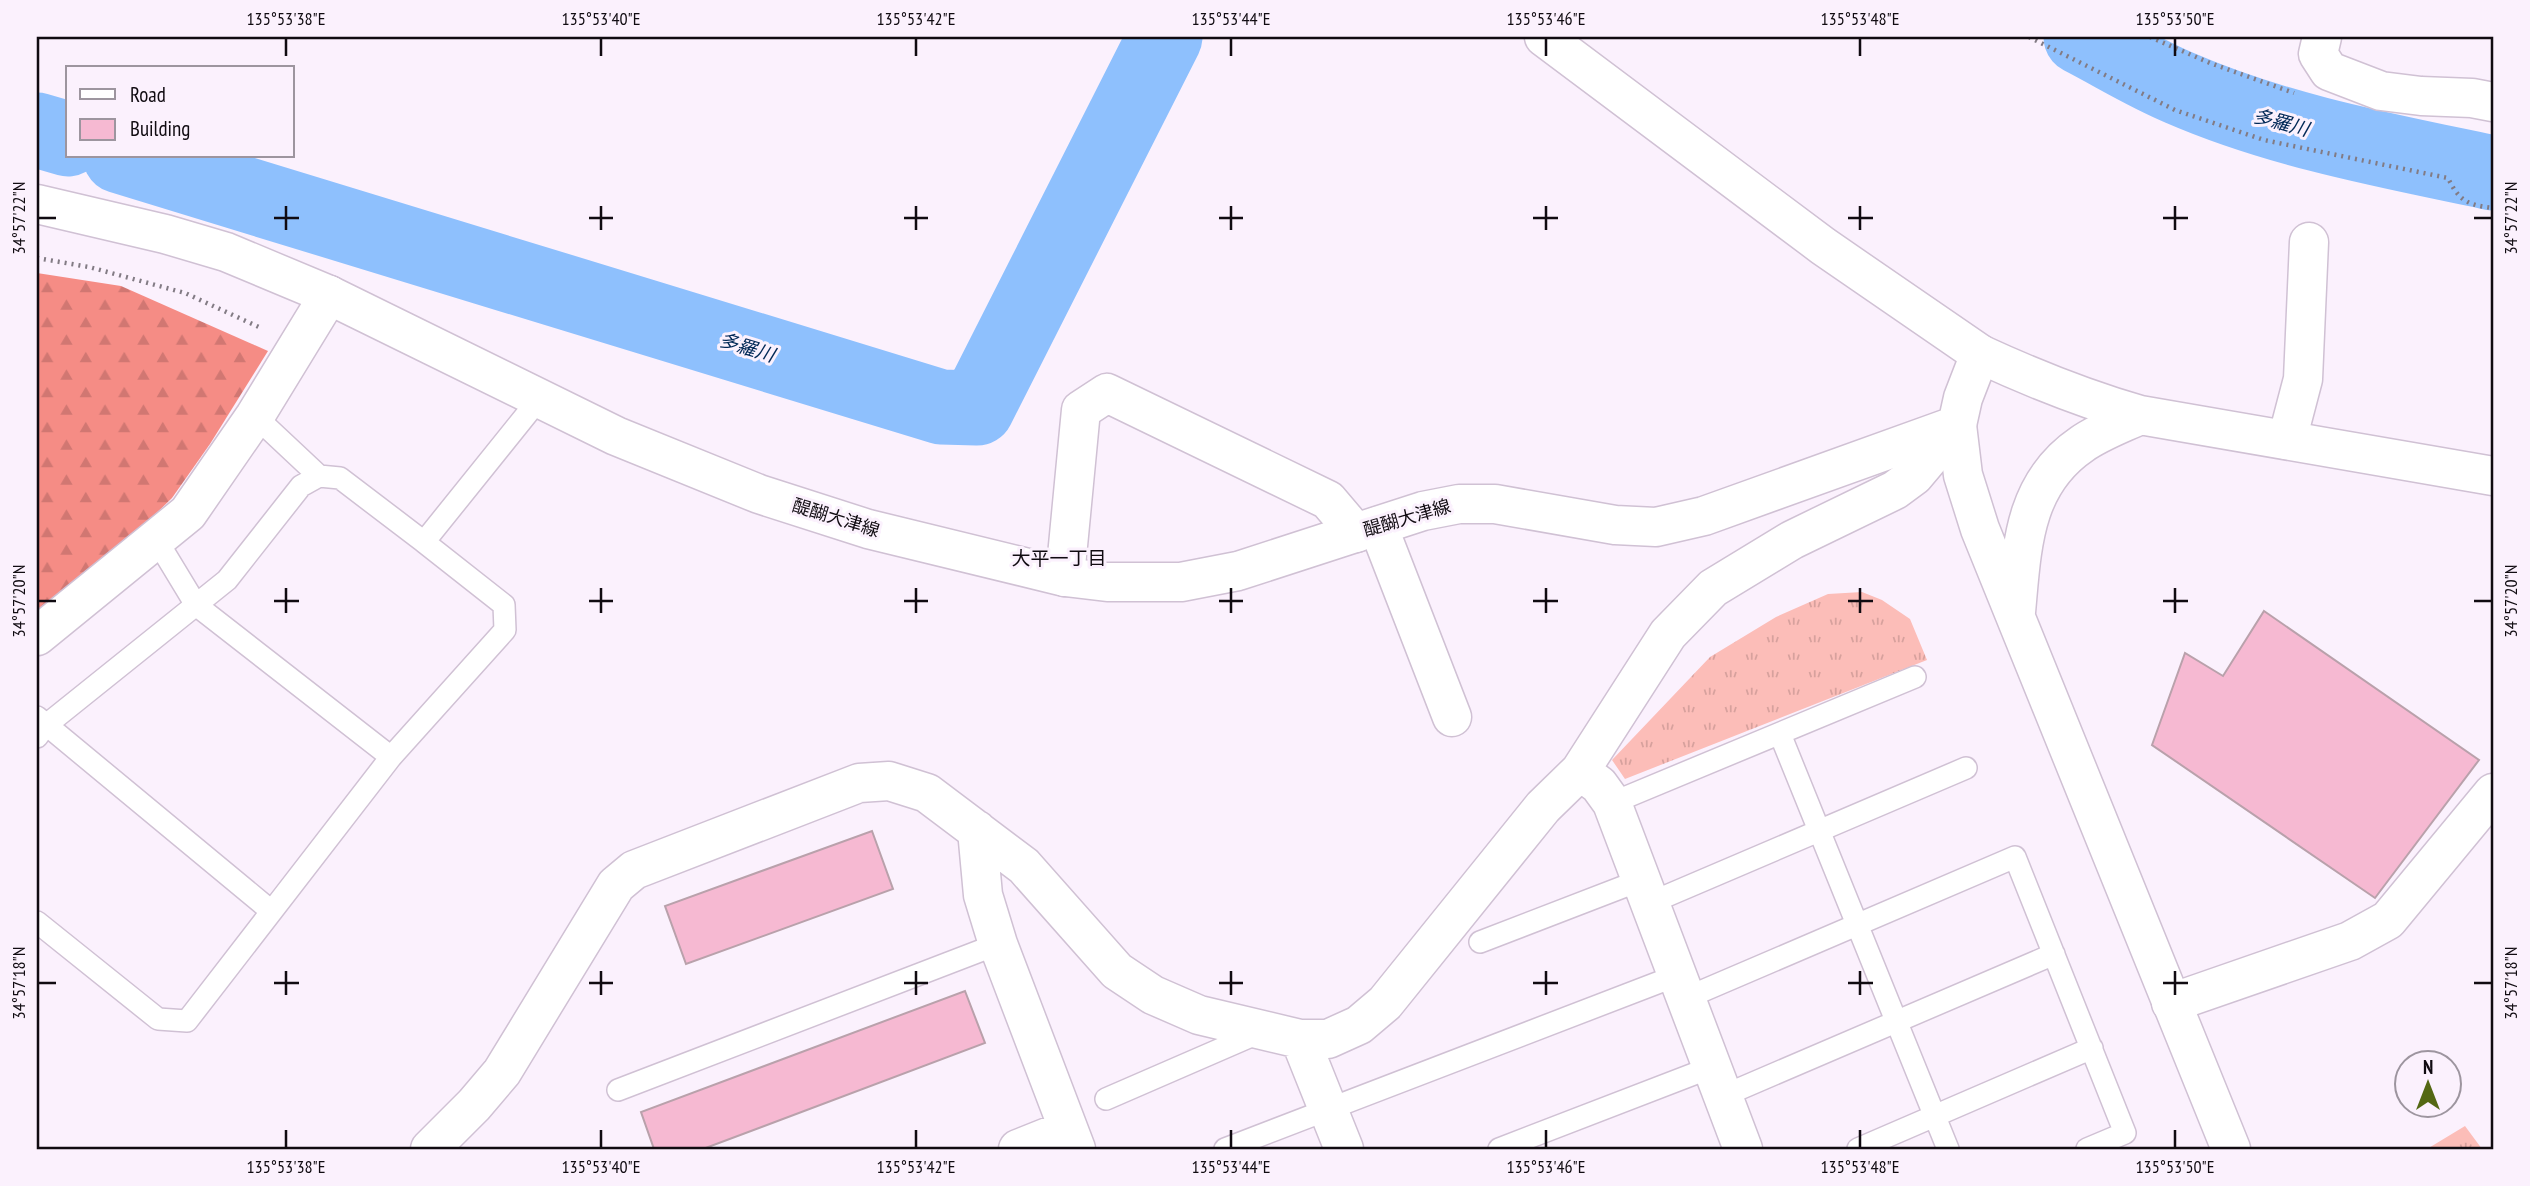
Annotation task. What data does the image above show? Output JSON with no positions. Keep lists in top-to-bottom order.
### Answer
{
  "streets": {
    "street": ["醍醐大津線"]
  },
  "districts": ["大平一丁目"],
  "water": ["多羅川"],
  "legend": ["Road", "Building"],
  "north": "top",
  "coordinates": [
    "135°53'38\"E",
    "135°53'40\"E",
    "135°53'42\"E",
    "135°53'44\"E",
    "135°53'46\"E",
    "135°53'48\"E",
    "135°53'50\"E",
    "34°57'22\"N",
    "34°57'20\"N",
    "34°57'18\"N"
  ]
}
